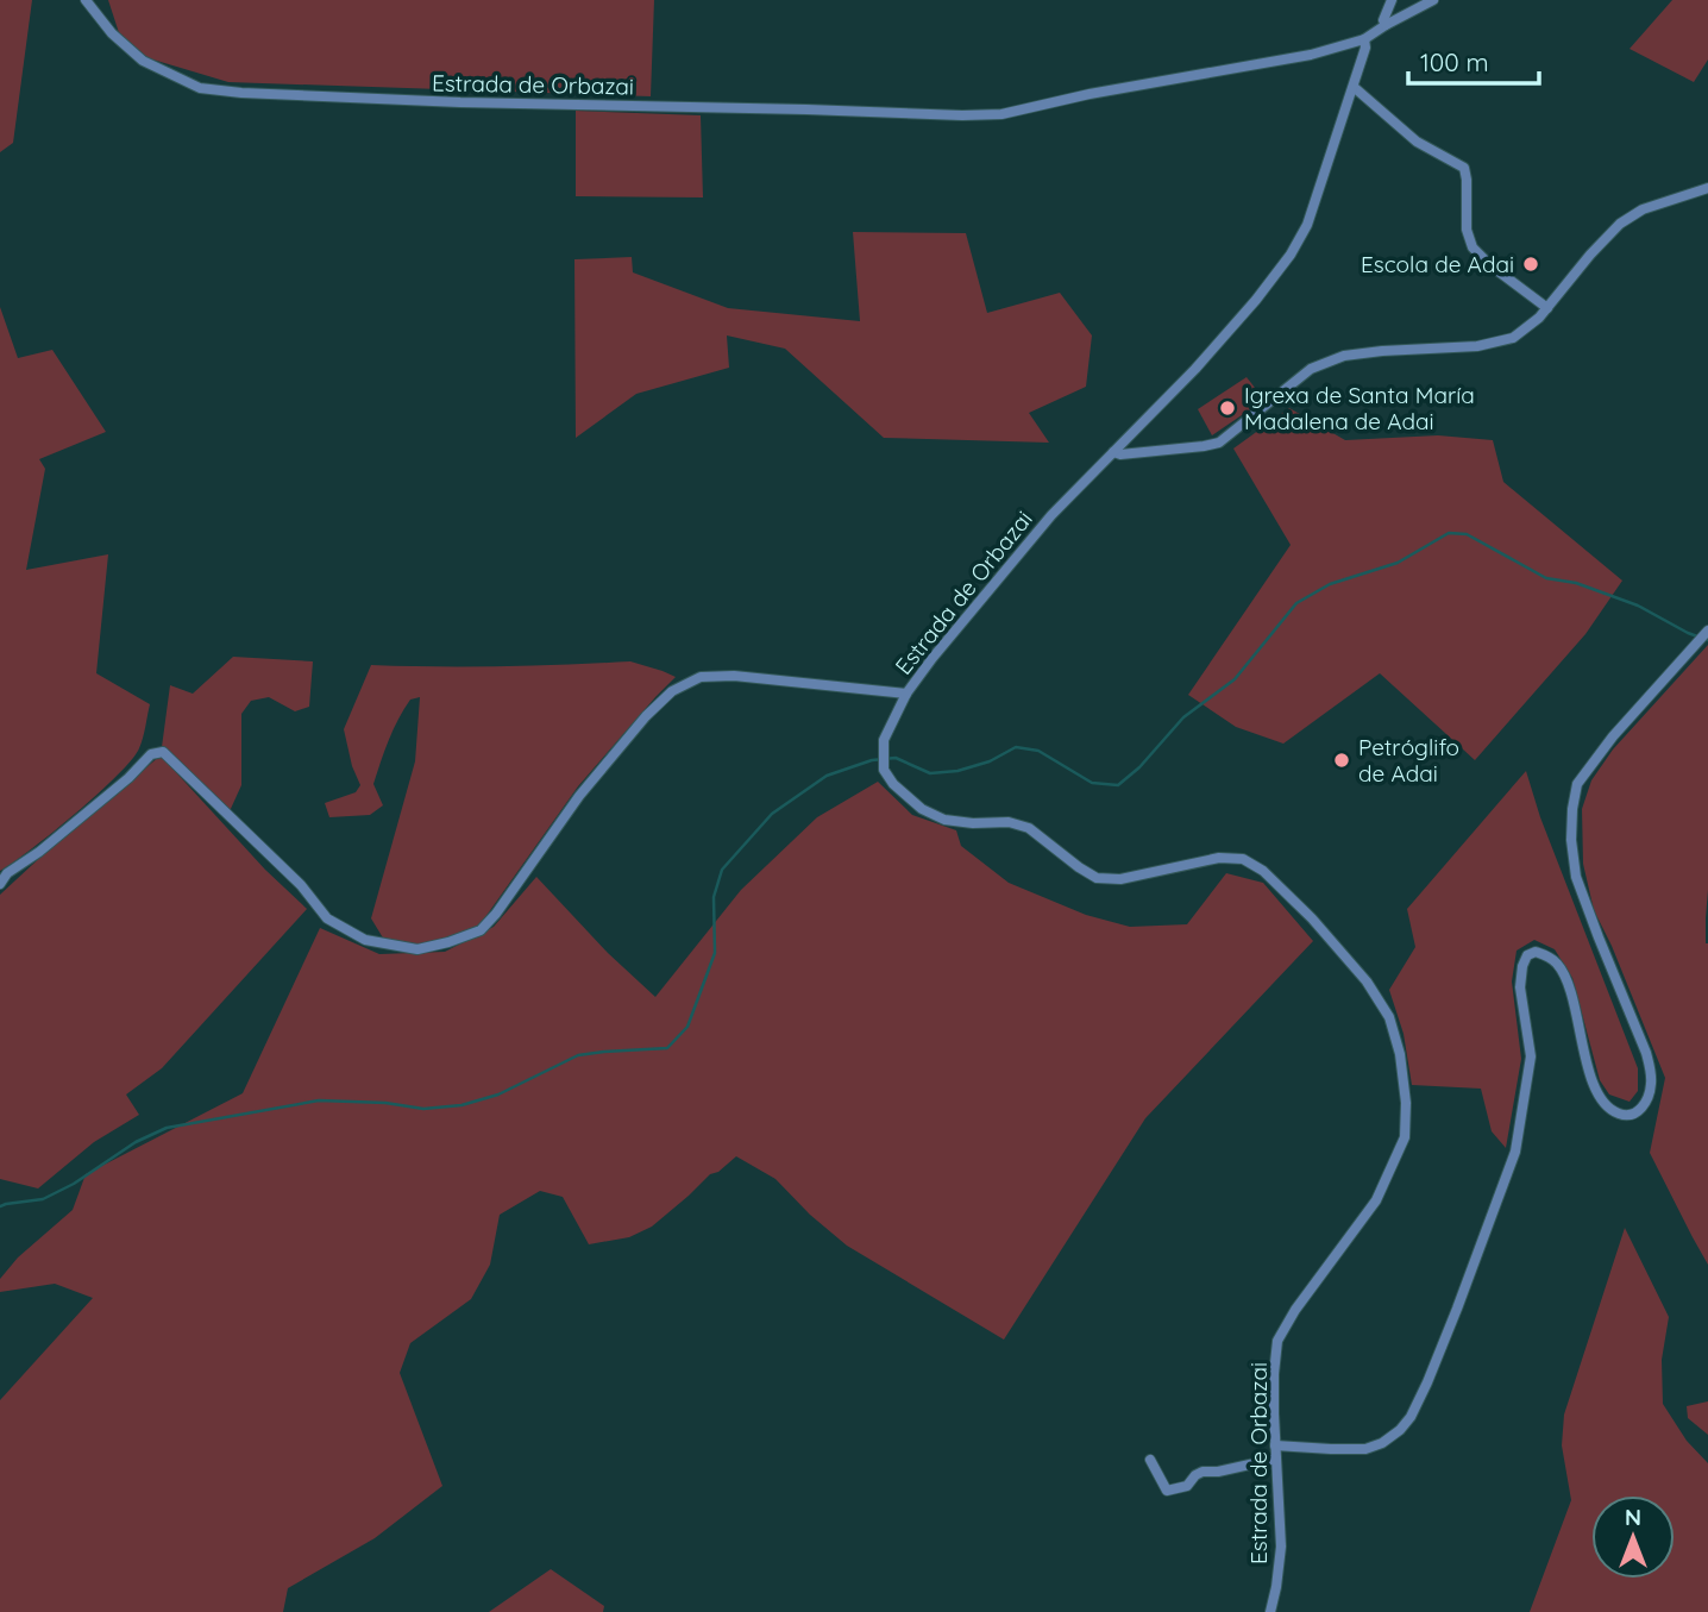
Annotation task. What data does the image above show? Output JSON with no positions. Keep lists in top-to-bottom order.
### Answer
{
  "streets": {
    "street": ["Estrada de Orbazai"]
  },
  "places": ["Escola de Adai", "Igrexa de Santa María Madalena de Adai", "Petróglifo de Adai"],
  "scale_bar": "100 m",
  "north": "top"
}
